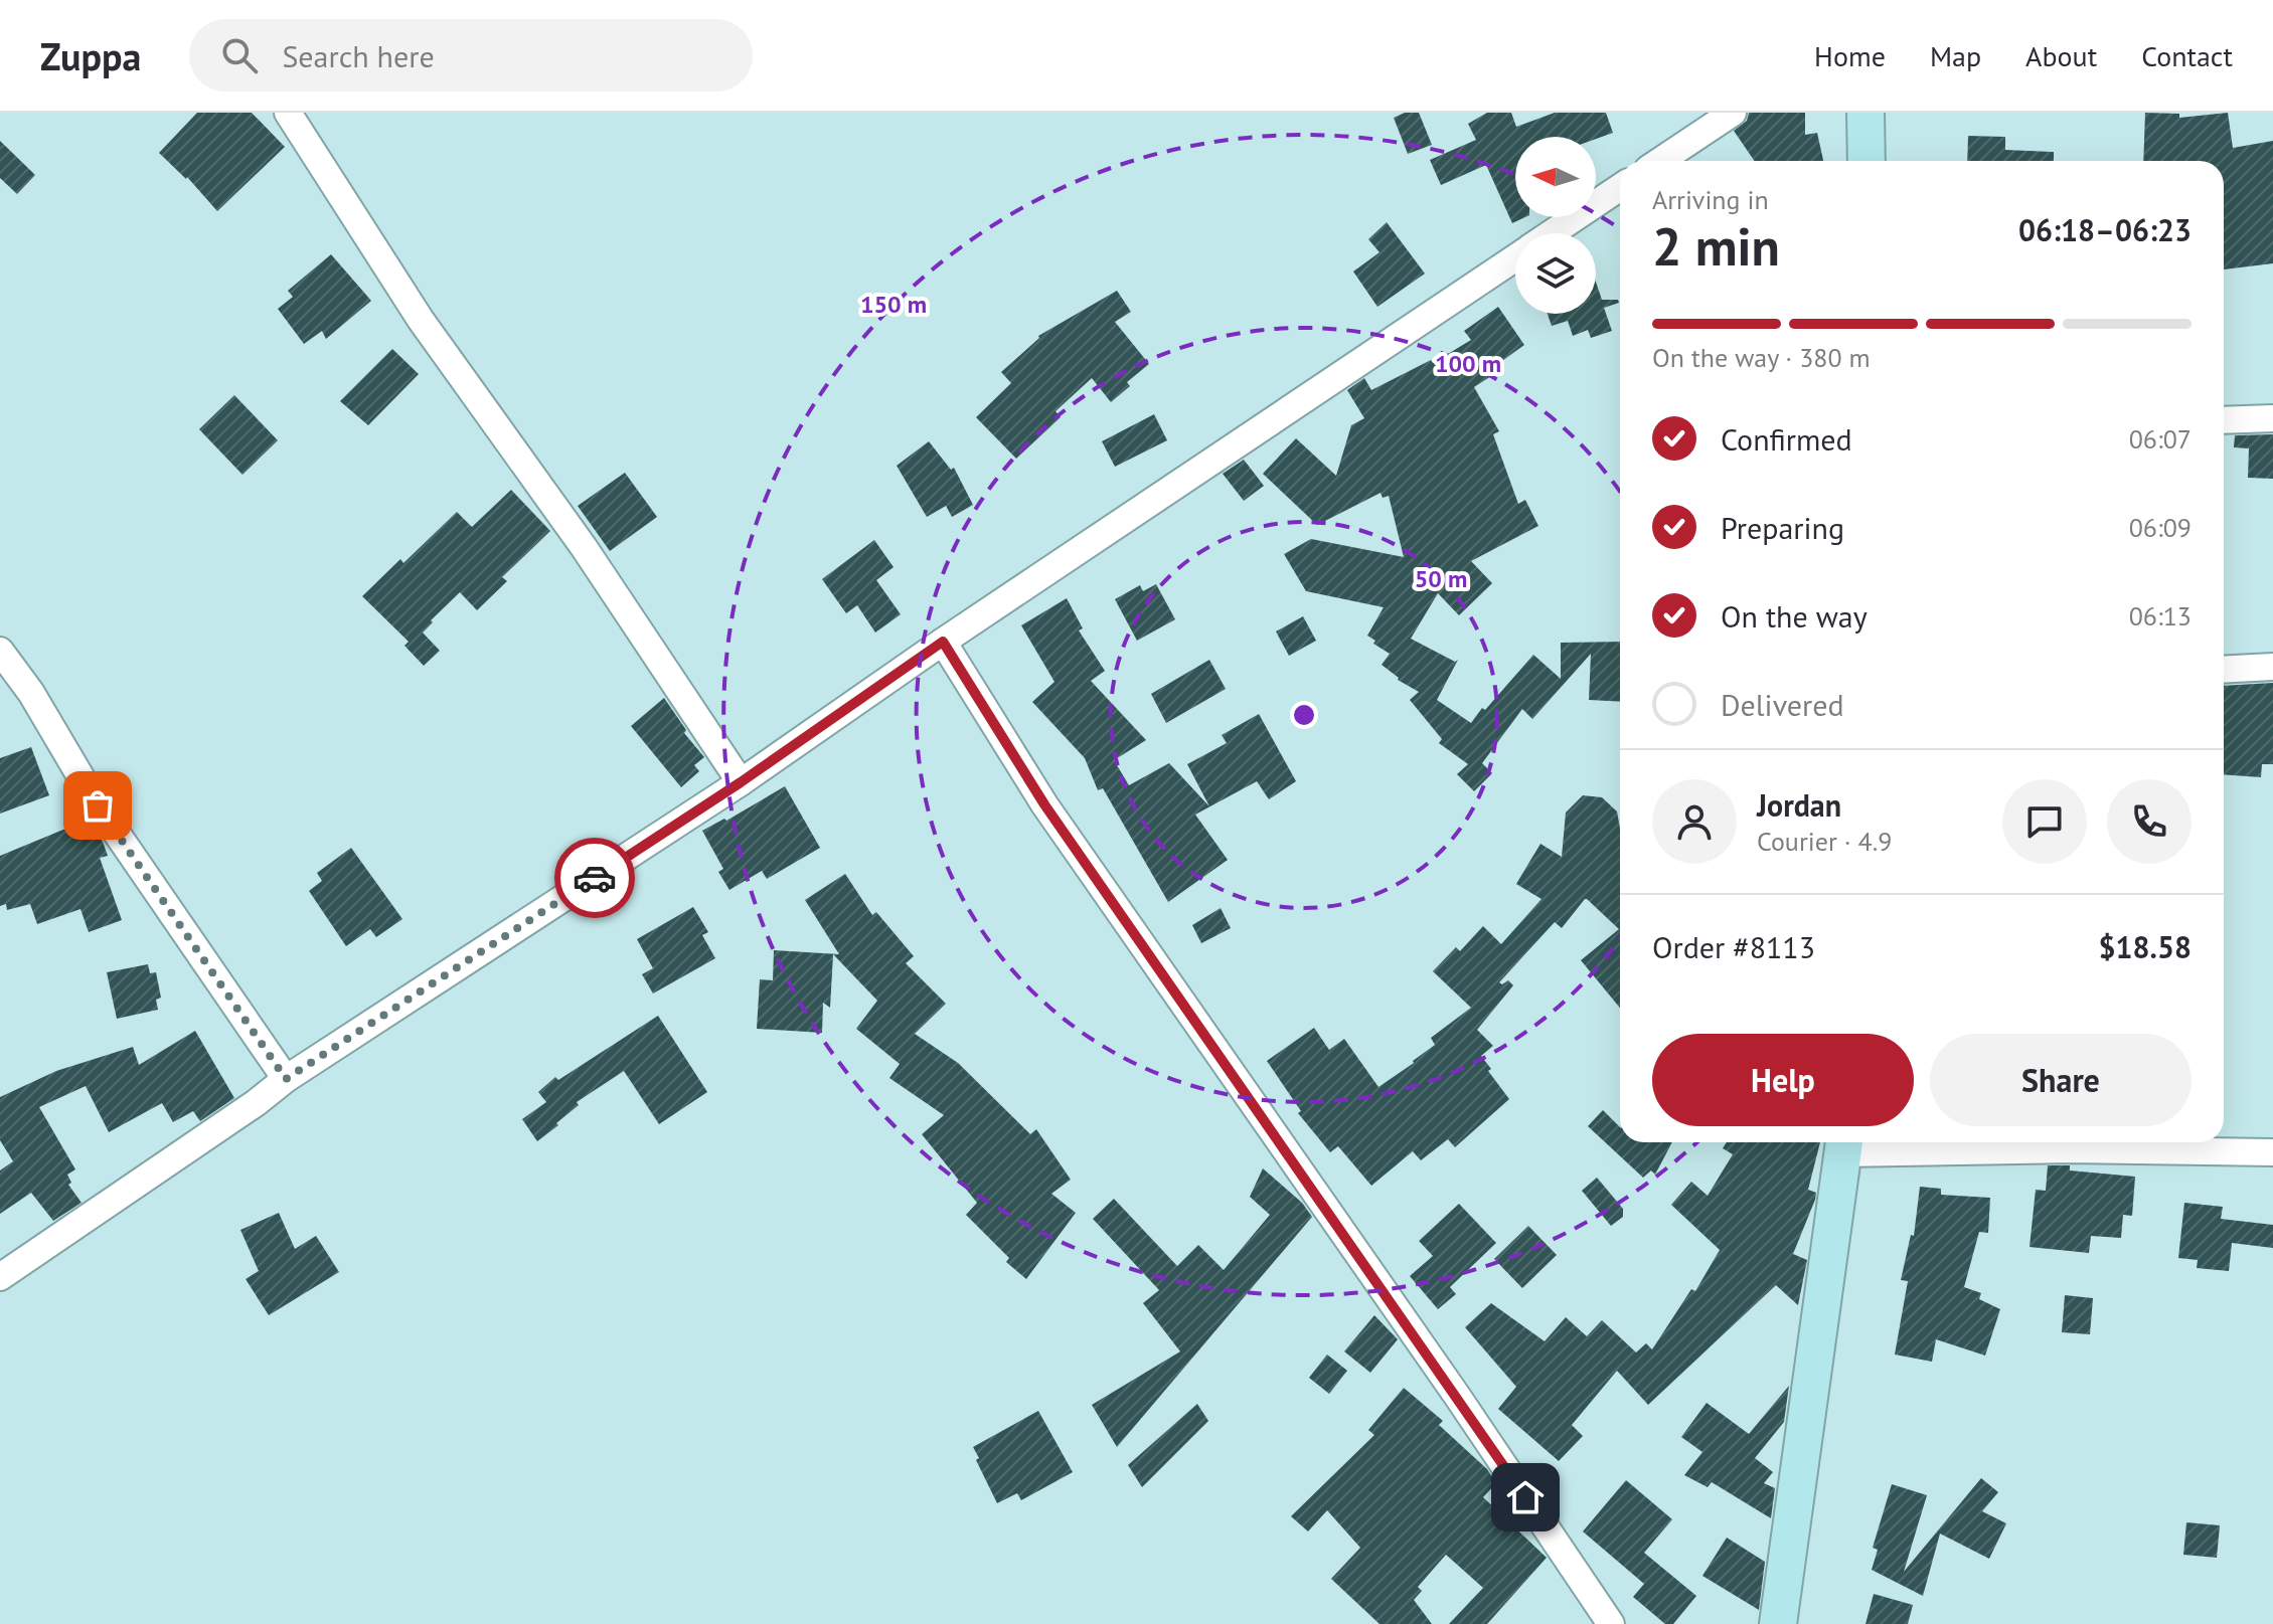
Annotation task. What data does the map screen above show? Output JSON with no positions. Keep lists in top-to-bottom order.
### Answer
{
  "north": "left",
  "page": {
    "header": "Zuppa",
    "search": "Search here",
    "nav": [
      "Home",
      "Map",
      "About",
      "Contact"
    ],
    "heading": ["2 min", "Arriving in", "06:18–06:23"],
    "panel": [
      "Jordan",
      "Courier · 4.9",
      "Order #8113",
      "$18.58"
    ],
    "bar": "On the way · 380 m",
    "list": [
      ["Confirmed", "06:07"],
      ["Preparing", "06:09"],
      ["On the way", "06:13"],
      "Delivered"
    ],
    "buttons": ["Help", "Share"]
  },
  "rings": ["150 m", "100 m", "50 m"]
}
